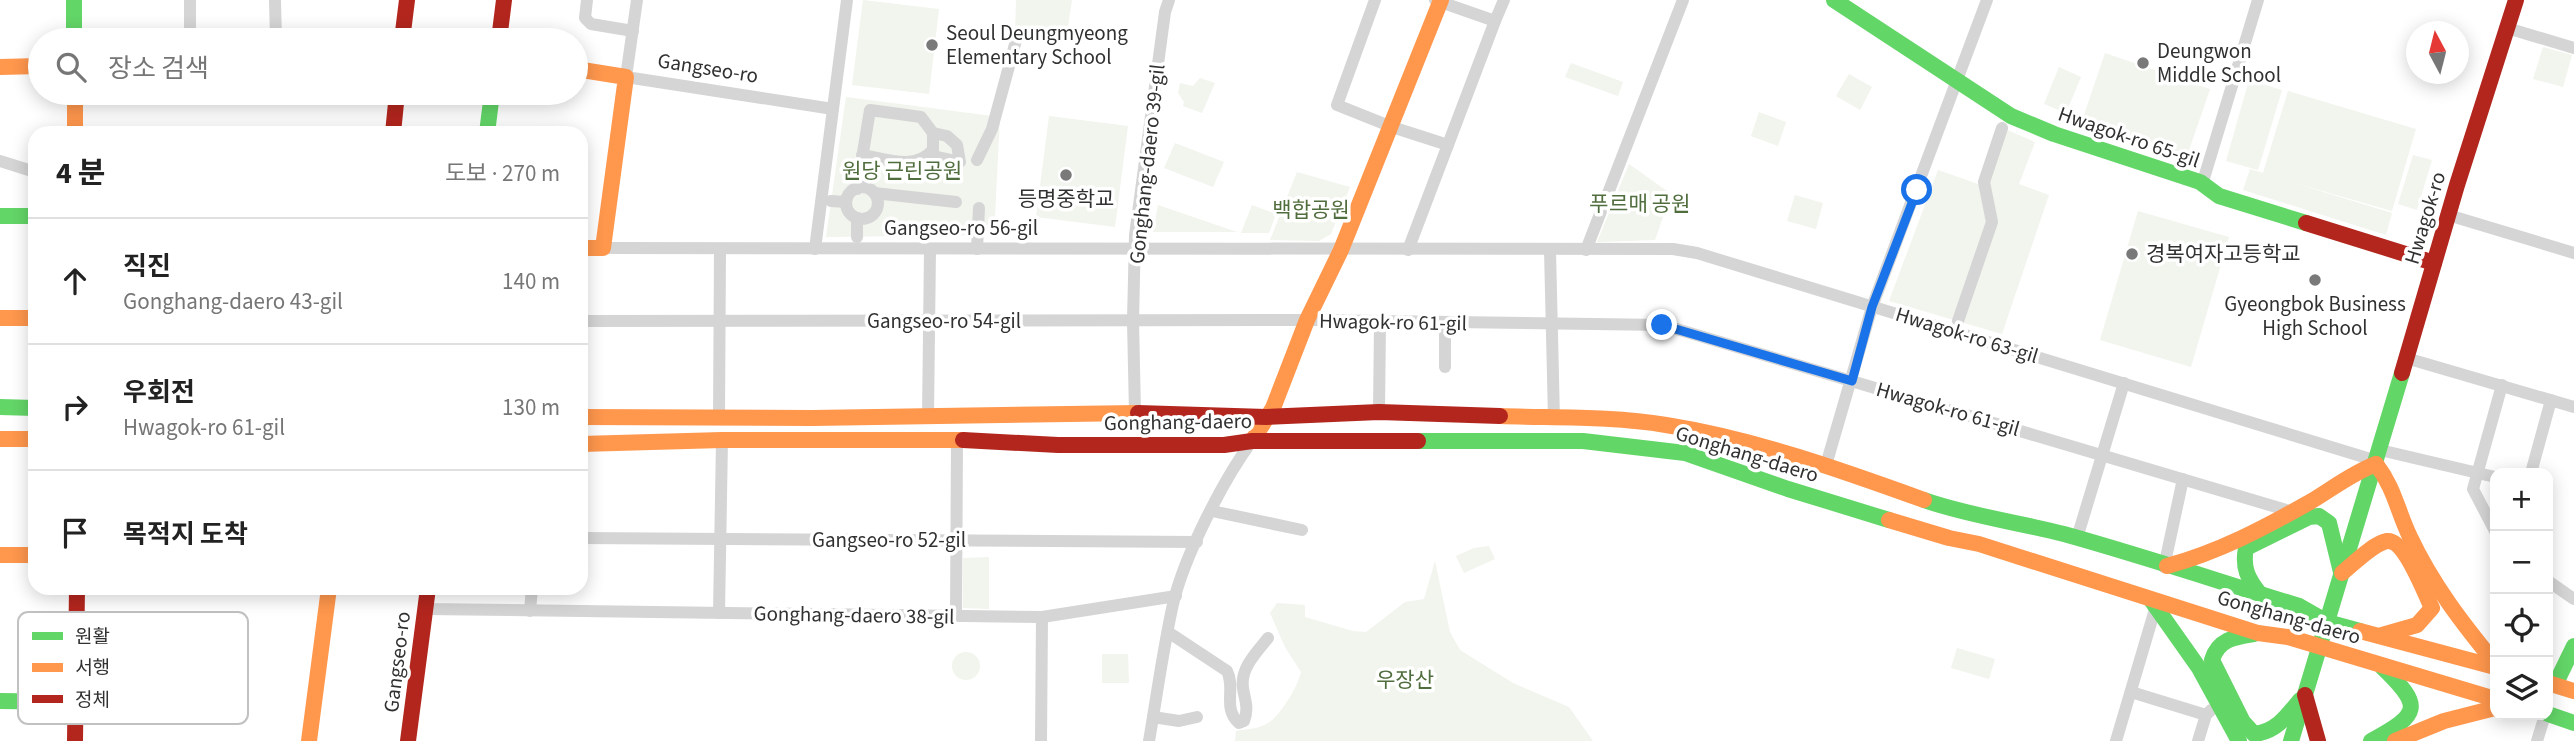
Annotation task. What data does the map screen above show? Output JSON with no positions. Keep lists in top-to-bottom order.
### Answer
{
  "streets": {
    "main road": [
      "Gangseo-ro",
      "Hwagok-ro 65-gil",
      "Hwagok-ro",
      "Gangseo-ro 56-gil",
      "Gonghang-daero"
    ],
    "street": [
      "Gonghang-daero 39-gil",
      "Gangseo-ro 54-gil",
      "Hwagok-ro 61-gil",
      "Hwagok-ro 63-gil",
      "Gangseo-ro 52-gil",
      "Gonghang-daero 38-gil"
    ]
  },
  "crossings": [
    ["Gangseo-ro", "Gonghang-daero 38-gil"],
    ["Hwagok-ro 65-gil", "Hwagok-ro"],
    ["Gonghang-daero 39-gil", "Gangseo-ro 56-gil"],
    ["Gonghang-daero 39-gil", "Gangseo-ro 54-gil"],
    ["Gonghang-daero 39-gil", "Gonghang-daero"],
    ["Hwagok-ro", "Hwagok-ro 63-gil"],
    ["Hwagok-ro", "Gonghang-daero"],
    ["Gangseo-ro 56-gil", "Hwagok-ro 63-gil"],
    ["Gangseo-ro 54-gil", "Hwagok-ro 61-gil"]
  ],
  "parks": [
    "원당 근린공원",
    "푸르매 공원",
    "백합공원",
    "우장산"
  ],
  "places": [
    "Seoul Deungmyeong Elementary School",
    "Deungwon Middle School",
    "등명중학교",
    "경복여자고등학교",
    "Gyeongbok Business High School"
  ],
  "legend": ["원활", "서행", "정체"],
  "north": "top",
  "page": {
    "search": "장소 검색",
    "heading": ["4 분", "도보 · 270 m"],
    "list": [
      ["직진", "Gonghang-daero 43-gil", "140 m"],
      ["우회전", "Hwagok-ro 61-gil", "130 m"],
      "목적지 도착"
    ],
    "map_buttons": ["+", "−"]
  }
}
